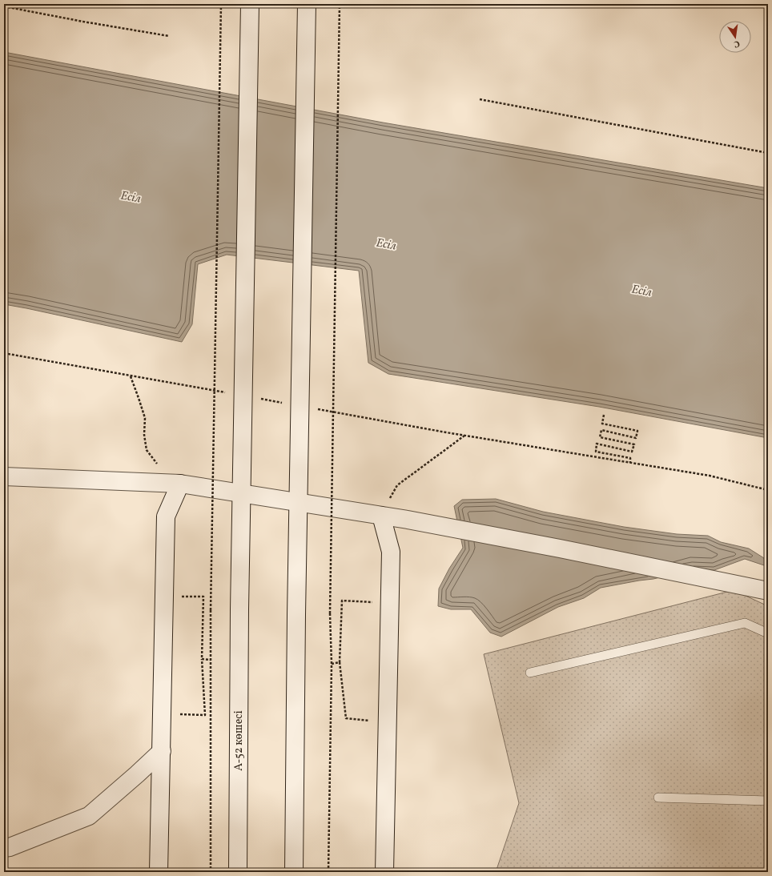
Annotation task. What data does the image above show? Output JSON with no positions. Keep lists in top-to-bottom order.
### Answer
{
  "streets": {
    "main road": ["А-52 көшесі"]
  },
  "water": ["Есіл"],
  "north": "bottom"
}
